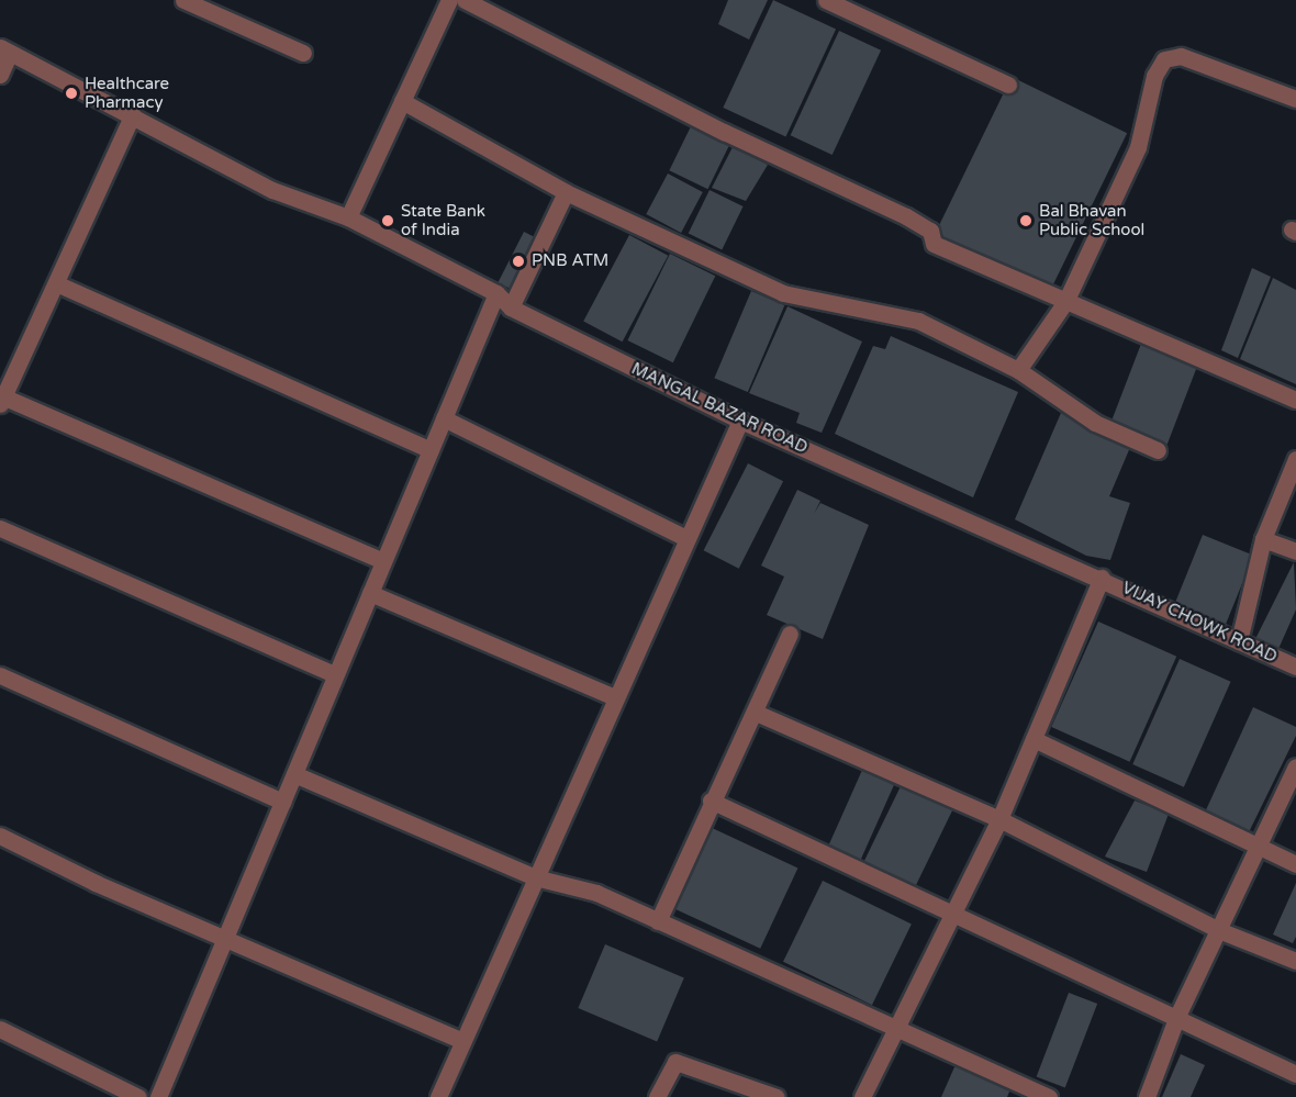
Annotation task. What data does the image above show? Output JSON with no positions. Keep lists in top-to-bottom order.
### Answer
{
  "streets": {
    "street": ["MANGAL BAZAR ROAD", "VIJAY CHOWK ROAD"]
  },
  "crossings": [
    ["MANGAL BAZAR ROAD", "VIJAY CHOWK ROAD"]
  ],
  "places": [
    "Healthcare Pharmacy",
    "State Bank of India",
    "Bal Bhavan Public School",
    "PNB ATM"
  ]
}
